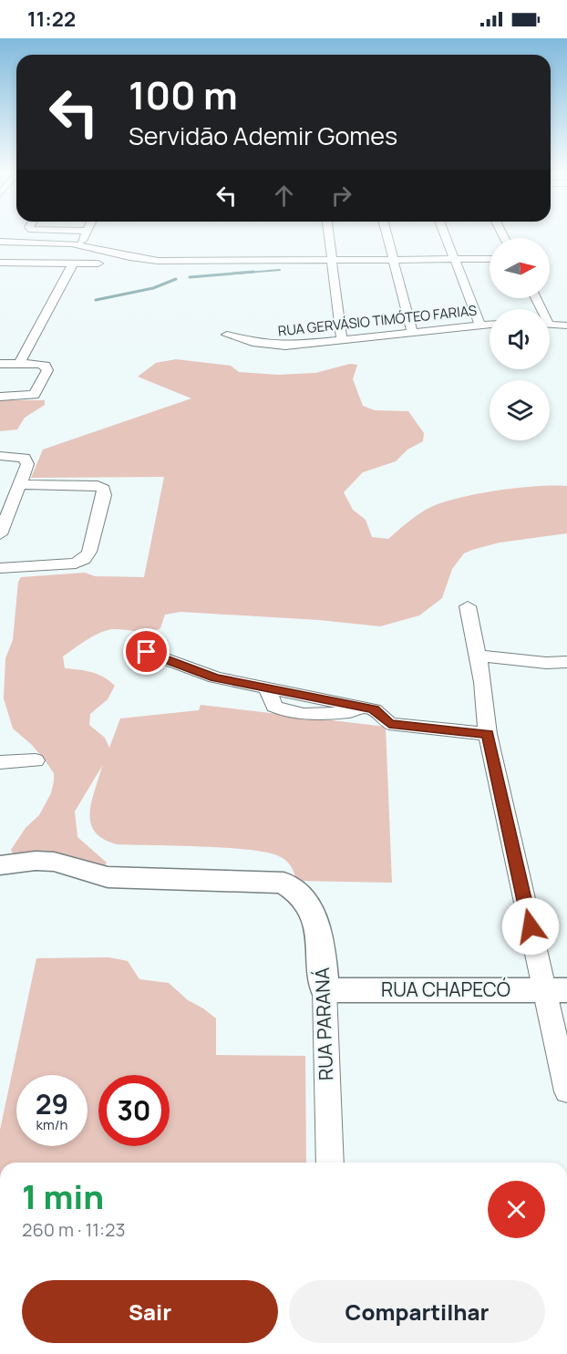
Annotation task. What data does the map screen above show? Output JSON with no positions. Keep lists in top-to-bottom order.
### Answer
{
  "streets": {
    "street": ["RUA GERVÁSIO TIMÓTEO FARIAS", "RUA CHAPECÓ", "RUA PARANÁ"]
  },
  "crossings": [
    ["RUA CHAPECÓ", "RUA PARANÁ"]
  ],
  "north": "right",
  "page": {
    "status": "11:22",
    "turn": ["100 m", "Servidão Ademir Gomes"],
    "speed": "29 km/h",
    "limit": "30",
    "heading": ["1 min", "260 m · 11:23"],
    "buttons": ["Sair", "Compartilhar"]
  }
}
